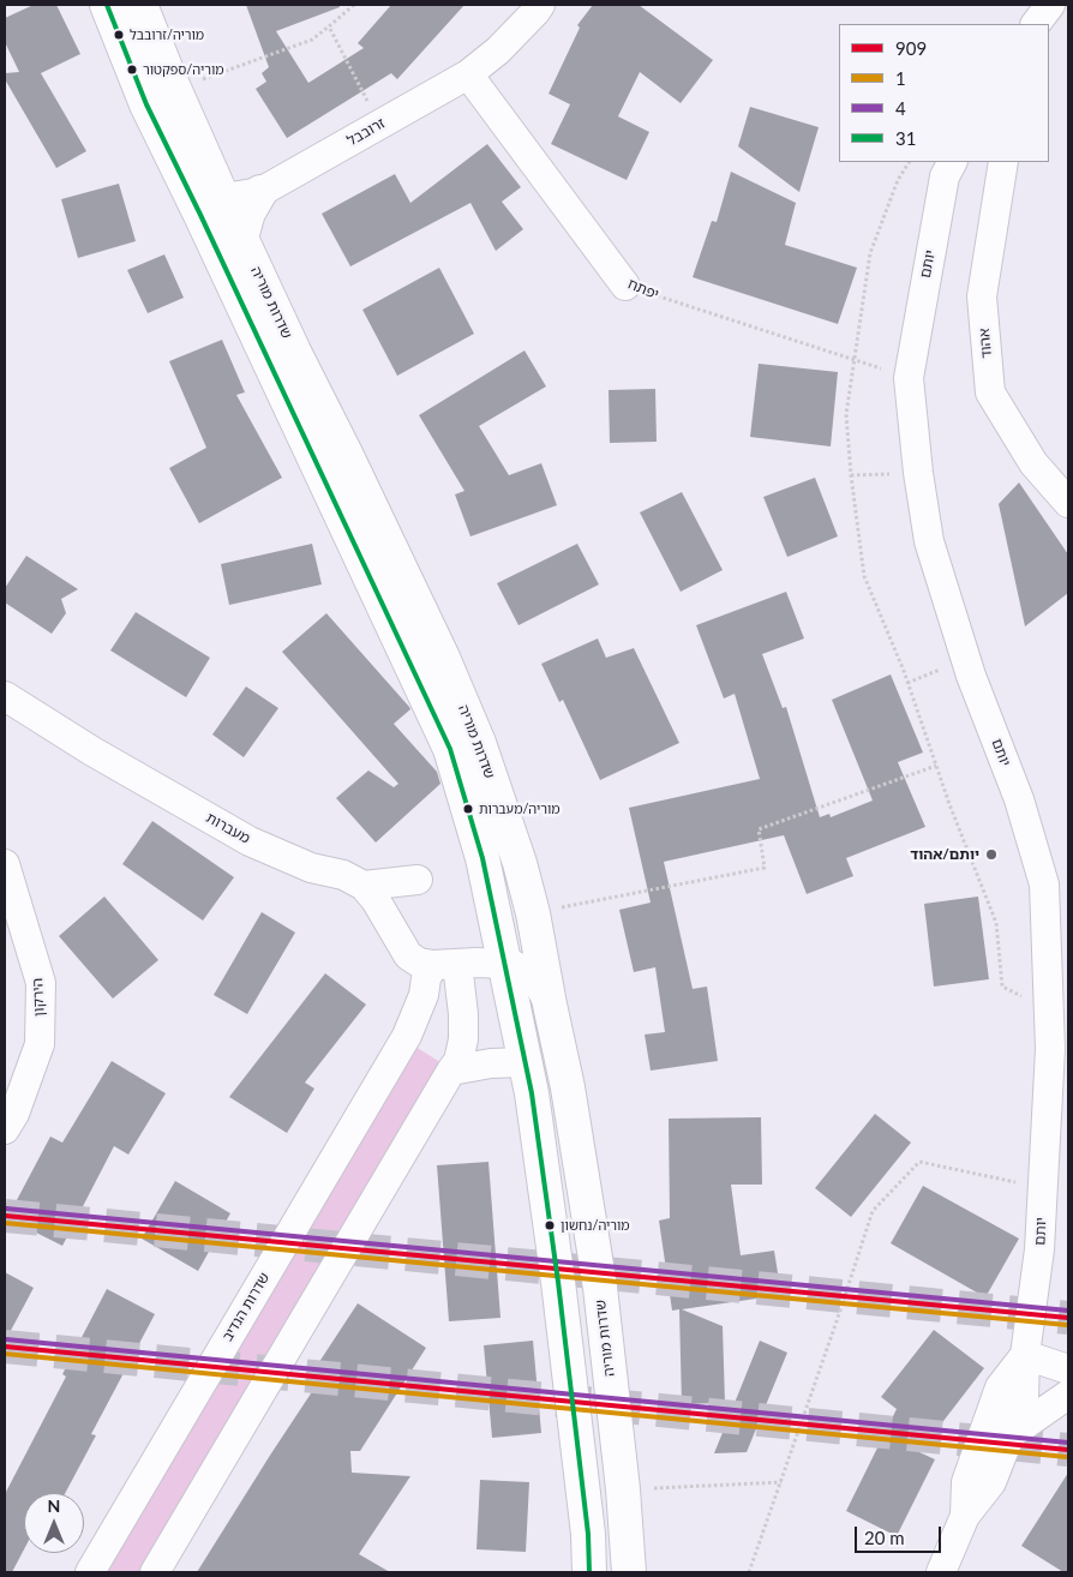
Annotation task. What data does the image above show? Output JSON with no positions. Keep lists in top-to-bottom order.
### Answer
{
  "streets": {
    "main road": ["שדרות מוריה"],
    "street": [
      "זרובבל",
      "יותם",
      "יפתח",
      "אהוד",
      "מעברות",
      "הירקון",
      "שדרות הנדיב"
    ]
  },
  "crossings": [
    ["זרובבל", "יפתח"],
    ["זרובבל", "שדרות מוריה"],
    ["יותם", "יפתח"],
    ["מעברות", "שדרות הנדיב"]
  ],
  "places": [
    "מוריה/זרובבל",
    "מוריה/ספקטור",
    "מוריה/מעברות",
    "יותם/אהוד",
    "מוריה/נחשון"
  ],
  "lines": [
    "transit line 31",
    "transit line 4",
    "transit line 909",
    "transit line 1"
  ],
  "legend": [
    "909",
    "1",
    "4",
    "31"
  ],
  "scale_bar": "20 m",
  "north": "top"
}
